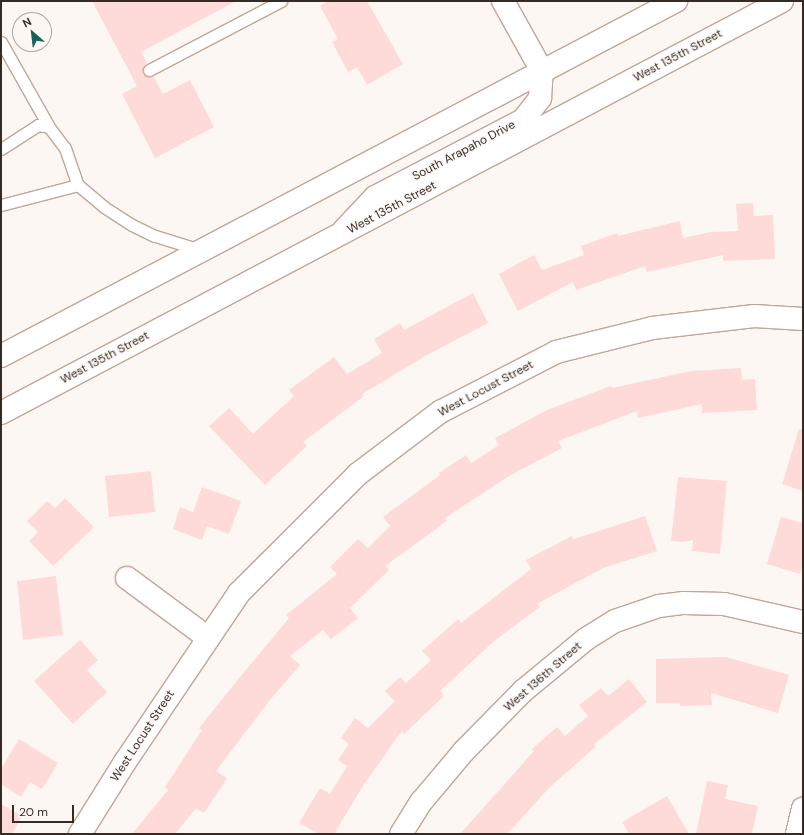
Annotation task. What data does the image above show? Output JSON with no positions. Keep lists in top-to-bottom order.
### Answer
{
  "streets": {
    "street": [
      "West 135th Street",
      "South Arapaho Drive",
      "West Locust Street",
      "West 136th Street"
    ]
  },
  "crossings": [
    ["West 135th Street", "South Arapaho Drive"]
  ],
  "scale_bar": "20 m",
  "north": "top left"
}
